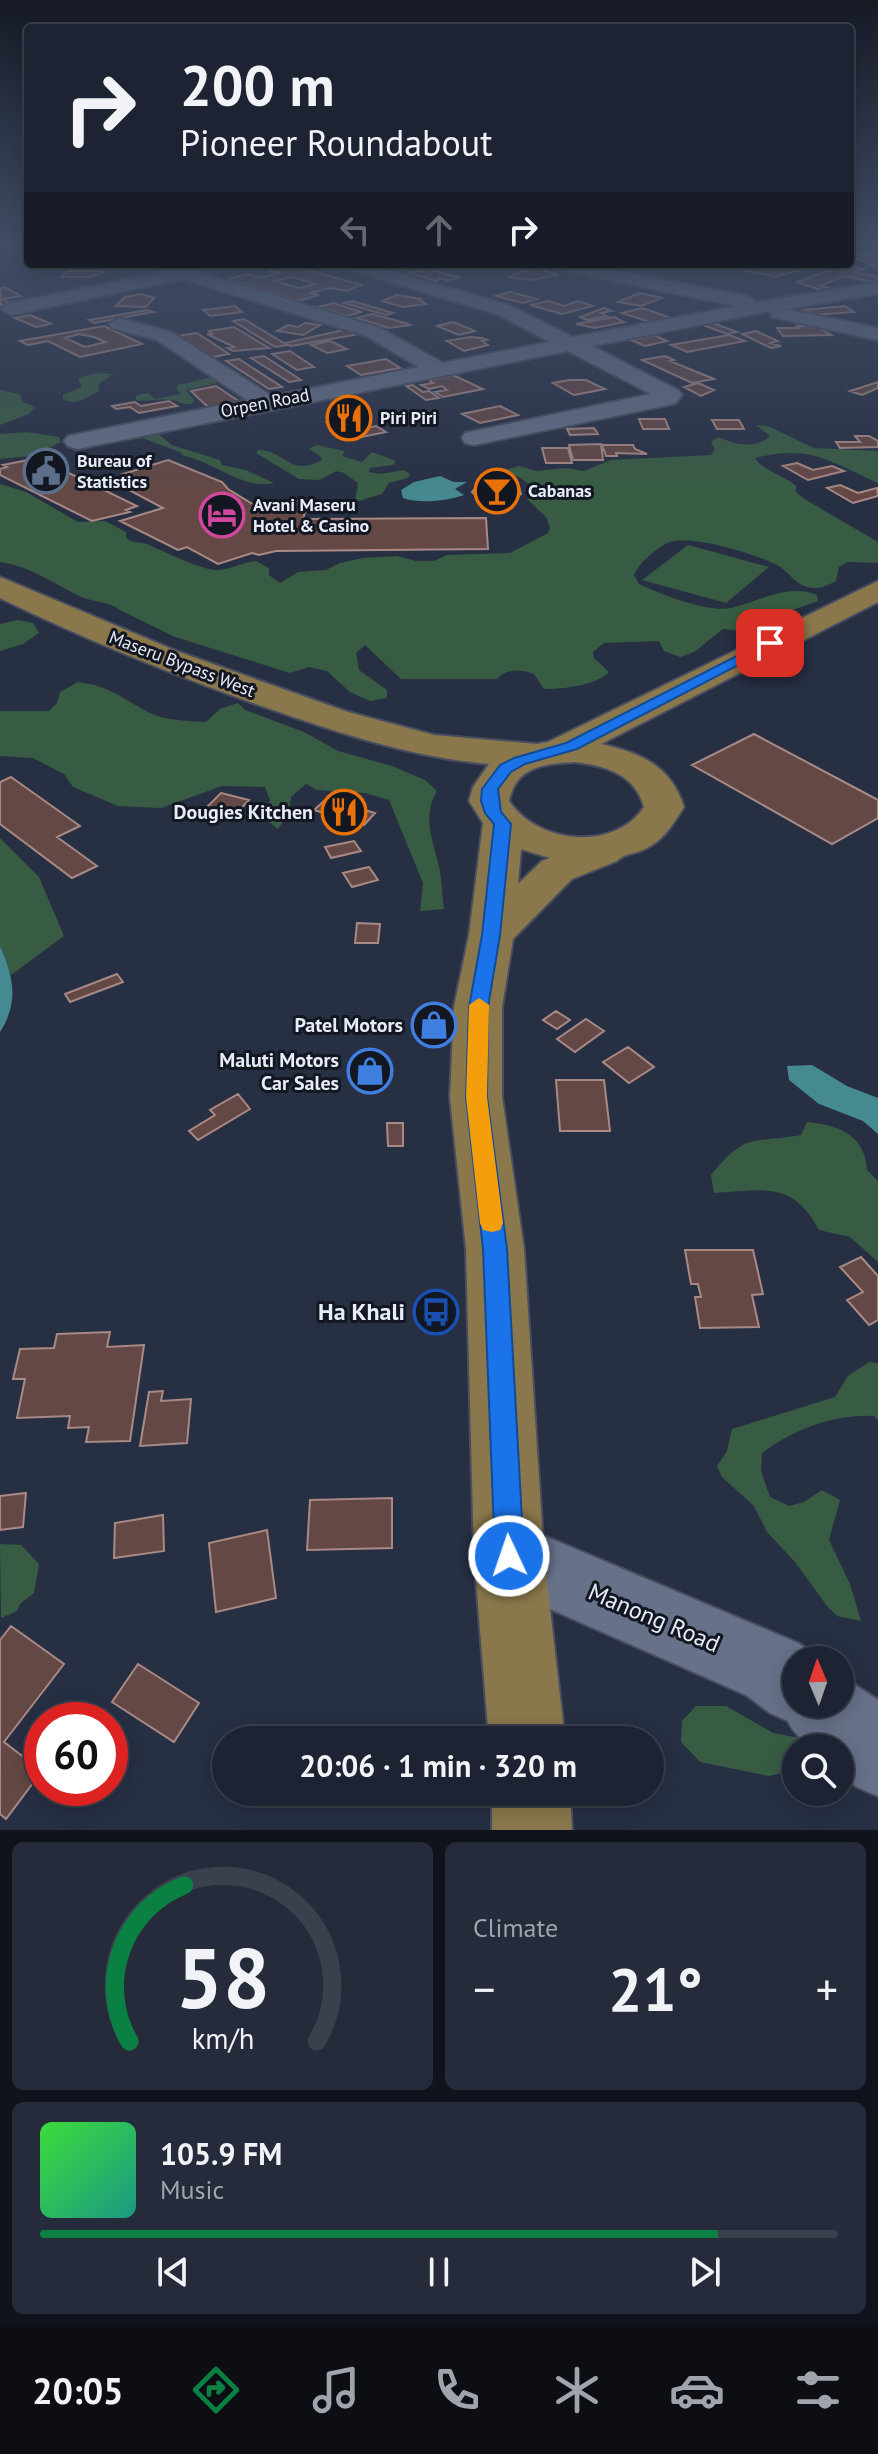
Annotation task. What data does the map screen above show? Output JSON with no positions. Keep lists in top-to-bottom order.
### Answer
{
  "streets": {
    "main road": ["Maseru Bypass West"],
    "street": ["Orpen Road", "Manong Road"]
  },
  "places": {
    "restaurant": ["Piri Piri", "Dougies Kitchen"],
    "public building": ["Bureau of Statistics"],
    "bar": ["Cabanas"],
    "hotel": ["Avani Maseru Hotel & Casino"],
    "shop": ["Patel Motors", "Maluti Motors Car Sales"],
    "bus stop": ["Ha Khali"]
  },
  "north": "top",
  "page": {
    "turn": ["200 m", "Pioneer Roundabout"],
    "limit": "60",
    "trip": "20:06 · 1 min · 320 m",
    "tile": "Climate",
    "heat": ["−", "21°", "+"],
    "song": ["105.9 FM", "Music"],
    "tabs": "20:05",
    "gauge": ["58", "km/h"]
  }
}
